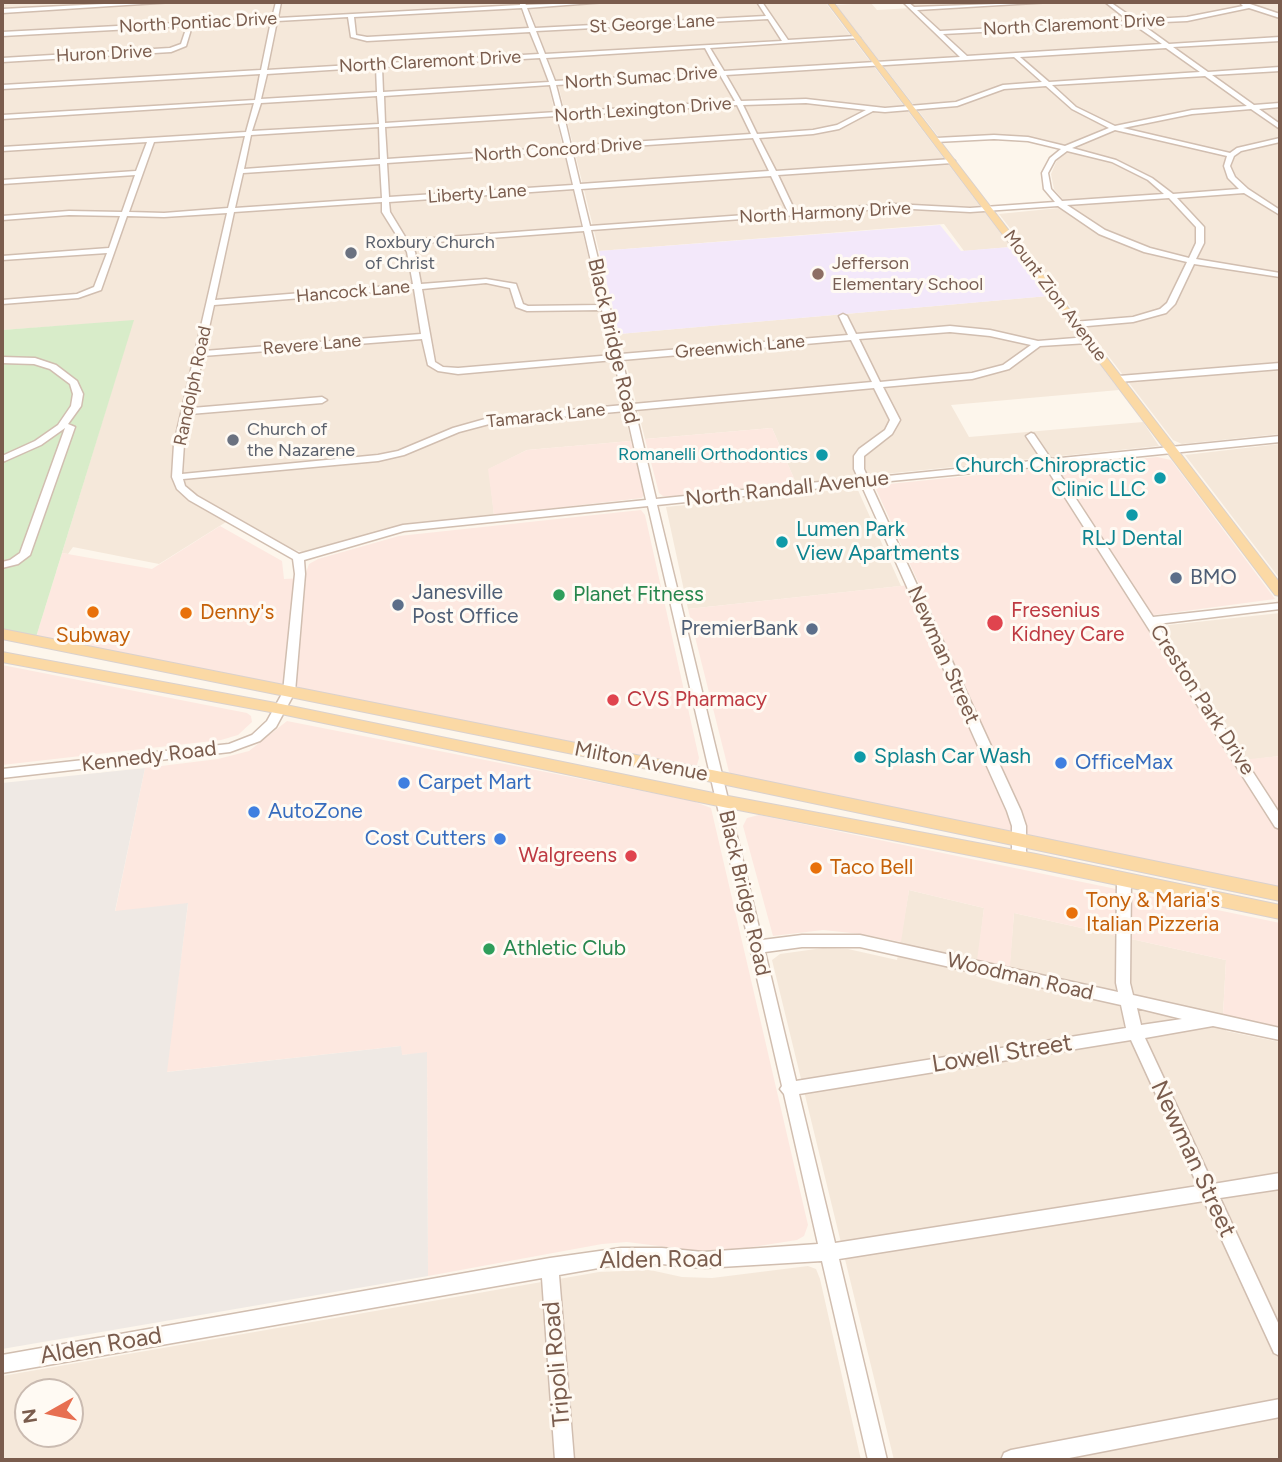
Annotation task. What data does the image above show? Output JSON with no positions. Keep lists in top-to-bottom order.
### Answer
{
  "streets": {
    "main road": ["Mount Zion Avenue", "Milton Avenue"],
    "street": [
      "North Pontiac Drive",
      "St George Lane",
      "North Claremont Drive",
      "Huron Drive",
      "North Sumac Drive",
      "North Lexington Drive",
      "North Concord Drive",
      "Liberty Lane",
      "North Harmony Drive",
      "Hancock Lane",
      "Black Bridge Road",
      "Revere Lane",
      "Greenwich Lane",
      "Randolph Road",
      "Tamarack Lane",
      "North Randall Avenue",
      "Newman Street",
      "Creston Park Drive",
      "Kennedy Road",
      "Woodman Road",
      "Lowell Street",
      "Alden Road",
      "Tripoli Road"
    ]
  },
  "crossings": [
    ["North Pontiac Drive", "St George Lane"],
    ["North Pontiac Drive", "Huron Drive"],
    ["North Pontiac Drive", "Black Bridge Road"],
    ["North Pontiac Drive", "Randolph Road"],
    ["St George Lane", "Black Bridge Road"],
    ["North Claremont Drive", "Mount Zion Avenue"],
    ["North Claremont Drive", "Black Bridge Road"],
    ["North Claremont Drive", "Randolph Road"],
    ["North Sumac Drive", "Mount Zion Avenue"],
    ["North Sumac Drive", "Black Bridge Road"],
    ["North Sumac Drive", "Randolph Road"],
    ["North Lexington Drive", "North Concord Drive"],
    ["North Lexington Drive", "Mount Zion Avenue"],
    ["North Lexington Drive", "Black Bridge Road"],
    ["North Lexington Drive", "Randolph Road"],
    ["North Concord Drive", "Black Bridge Road"],
    ["North Concord Drive", "Randolph Road"],
    ["Liberty Lane", "Mount Zion Avenue"],
    ["Liberty Lane", "Black Bridge Road"],
    ["Liberty Lane", "Randolph Road"],
    ["North Harmony Drive", "Mount Zion Avenue"],
    ["North Harmony Drive", "Black Bridge Road"],
    ["Hancock Lane", "Black Bridge Road"],
    ["Hancock Lane", "Randolph Road"],
    ["Mount Zion Avenue", "North Randall Avenue"],
    ["Black Bridge Road", "Greenwich Lane"],
    ["Black Bridge Road", "Tamarack Lane"],
    ["Black Bridge Road", "North Randall Avenue"],
    ["Black Bridge Road", "Milton Avenue"],
    ["Black Bridge Road", "Woodman Road"],
    ["Black Bridge Road", "Lowell Street"],
    ["Black Bridge Road", "Alden Road"],
    ["Revere Lane", "Randolph Road"],
    ["Greenwich Lane", "Tamarack Lane"],
    ["Greenwich Lane", "Newman Street"],
    ["Randolph Road", "Tamarack Lane"],
    ["Randolph Road", "North Randall Avenue"],
    ["Tamarack Lane", "Newman Street"],
    ["North Randall Avenue", "Newman Street"],
    ["North Randall Avenue", "Creston Park Drive"],
    ["Newman Street", "Milton Avenue"],
    ["Newman Street", "Woodman Road"],
    ["Newman Street", "Lowell Street"],
    ["Newman Street", "Alden Road"],
    ["Kennedy Road", "Milton Avenue"],
    ["Woodman Road", "Lowell Street"],
    ["Alden Road", "Tripoli Road"]
  ],
  "places": [
    "Roxbury Church of Christ",
    "Jefferson Elementary School",
    "Church of the Nazarene",
    "Romanelli Orthodontics",
    "Church Chiropractic Clinic LLC",
    "RLJ Dental",
    "Lumen Park View Apartments",
    "BMO",
    "Planet Fitness",
    "Janesville Post Office",
    "Subway",
    "Denny's",
    "Fresenius Kidney Care",
    "PremierBank",
    "CVS Pharmacy",
    "Splash Car Wash",
    "OfficeMax",
    "Carpet Mart",
    "AutoZone",
    "Cost Cutters",
    "Walgreens",
    "Taco Bell",
    "Tony & Maria's Italian Pizzeria",
    "Athletic Club"
  ],
  "north": "left"
}
